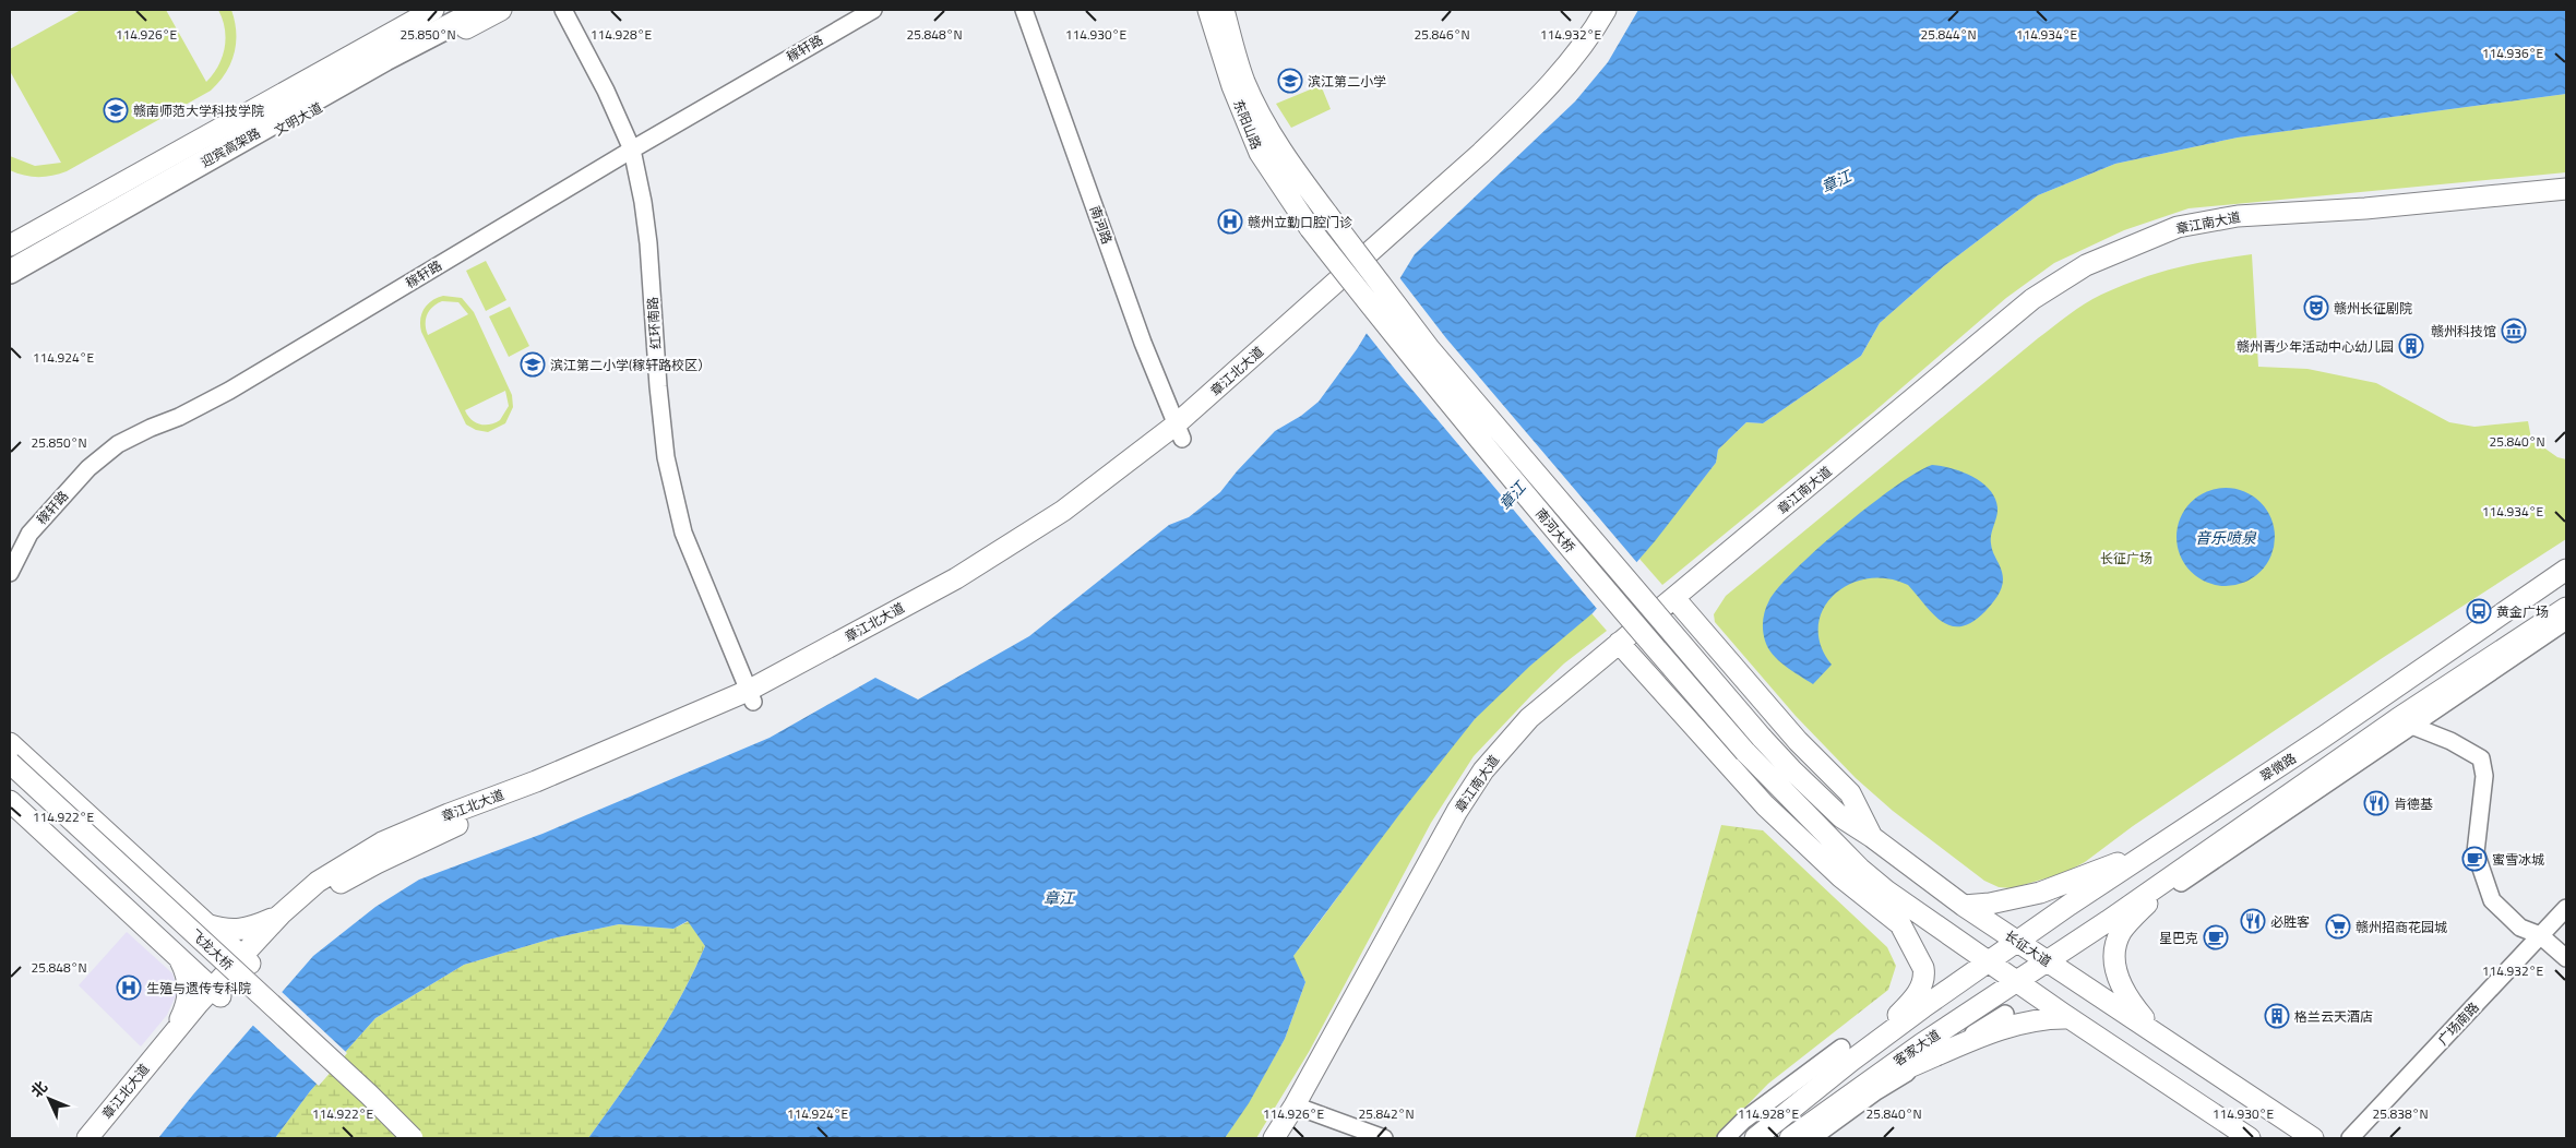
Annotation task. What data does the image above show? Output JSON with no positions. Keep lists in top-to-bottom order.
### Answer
{
  "streets": {
    "highway": ["迎宾高架路"],
    "main road": [
      "文明大道",
      "东阳山路",
      "章江南大道",
      "章江北大道",
      "南河大桥",
      "翠微路",
      "长征大道",
      "飞龙大桥",
      "客家大道"
    ],
    "street": [
      "稼轩路",
      "南河路",
      "红环南路",
      "广场南路"
    ]
  },
  "crossings": [
    ["稼轩路", "红环南路"],
    ["东阳山路", "南河大桥"],
    ["南河路", "章江北大道"],
    ["红环南路", "章江北大道"],
    ["南河大桥", "长征大道"],
    ["翠微路", "长征大道"],
    ["翠微路", "客家大道"],
    ["长征大道", "客家大道"]
  ],
  "water": ["章江", "音乐喷泉"],
  "parks": ["长征广场"],
  "places": {
    "school or university": ["滨江第二小学", "赣南师范大学科技学院", "滨江第二小学(稼轩路校区）"],
    "hospital": ["赣州立勤口腔门诊", "生殖与遗传专科院"],
    "theatre": ["赣州长征剧院"],
    "museum": ["赣州科技馆"],
    "building": ["赣州青少年活动中心幼儿园", "格兰云天酒店"],
    "bus stop": ["黄金广场"],
    "restaurant": ["肯德基", "必胜客"],
    "cafe": ["蜜雪冰城", "星巴克"],
    "supermarket": ["赣州招商花园城"]
  },
  "north": "top left",
  "coordinates": [
    "114.926°E",
    "114.928°E",
    "114.930°E",
    "114.932°E",
    "114.934°E",
    "25.850°N",
    "25.848°N",
    "25.846°N",
    "25.844°N",
    "114.936°E",
    "114.924°E",
    "25.840°N",
    "114.922°E",
    "25.842°N",
    "25.838°N"
  ]
}
